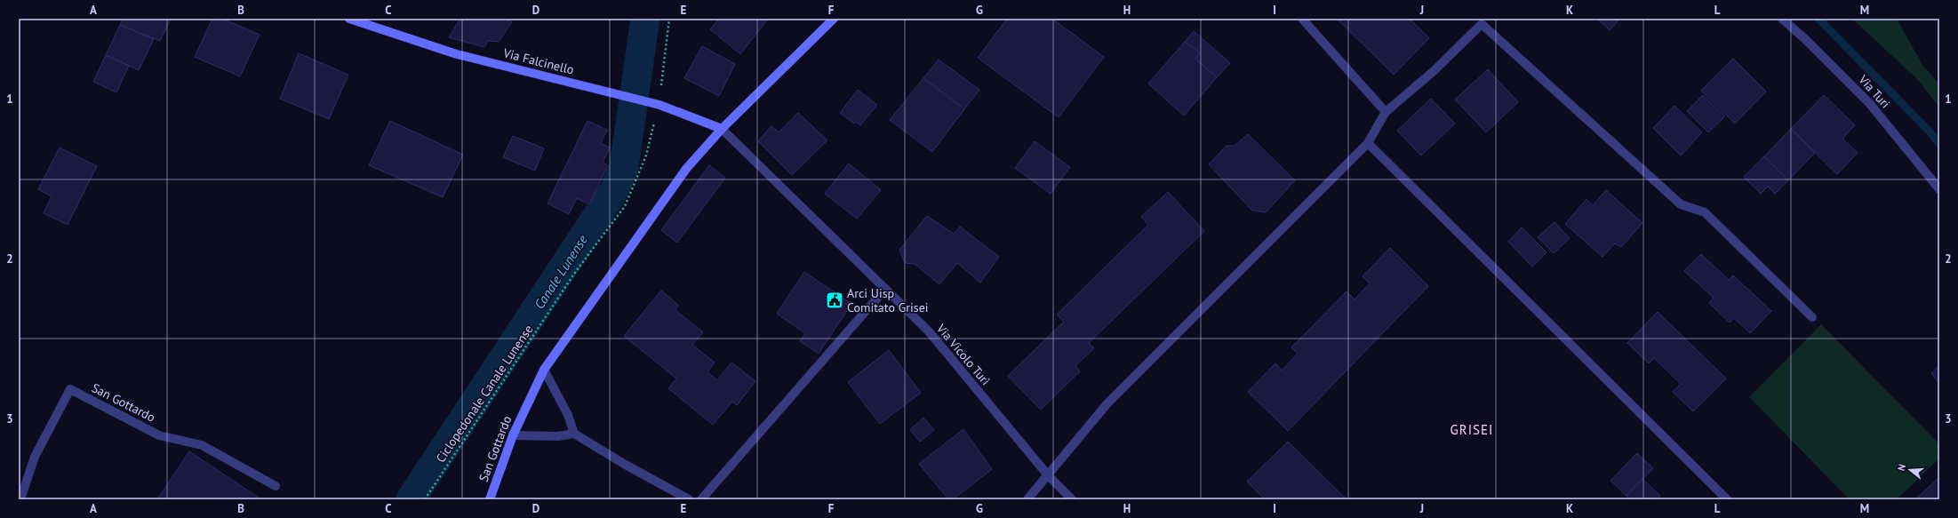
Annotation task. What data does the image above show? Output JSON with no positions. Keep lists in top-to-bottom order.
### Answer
{
  "streets": {
    "street": [
      "Via Falcinello",
      "Via Turi",
      "Via Vicolo Turì",
      "San Gottardo"
    ],
    "path": ["Ciclopedonale Canale Lunense"]
  },
  "crossings": [
    ["Via Falcinello", "Via Vicolo Turì"]
  ],
  "districts": ["GRISEI"],
  "water": ["Canale Lunense"],
  "places": {
    "public building": ["Arci Uisp Comitato Grisei"]
  },
  "north": "left",
  "grid": {
    "columns": [
      "A",
      "B",
      "C",
      "D",
      "E",
      "F",
      "G",
      "H",
      "I",
      "J",
      "K",
      "L",
      "M"
    ],
    "rows": ["1", "2", "3"]
  }
}
